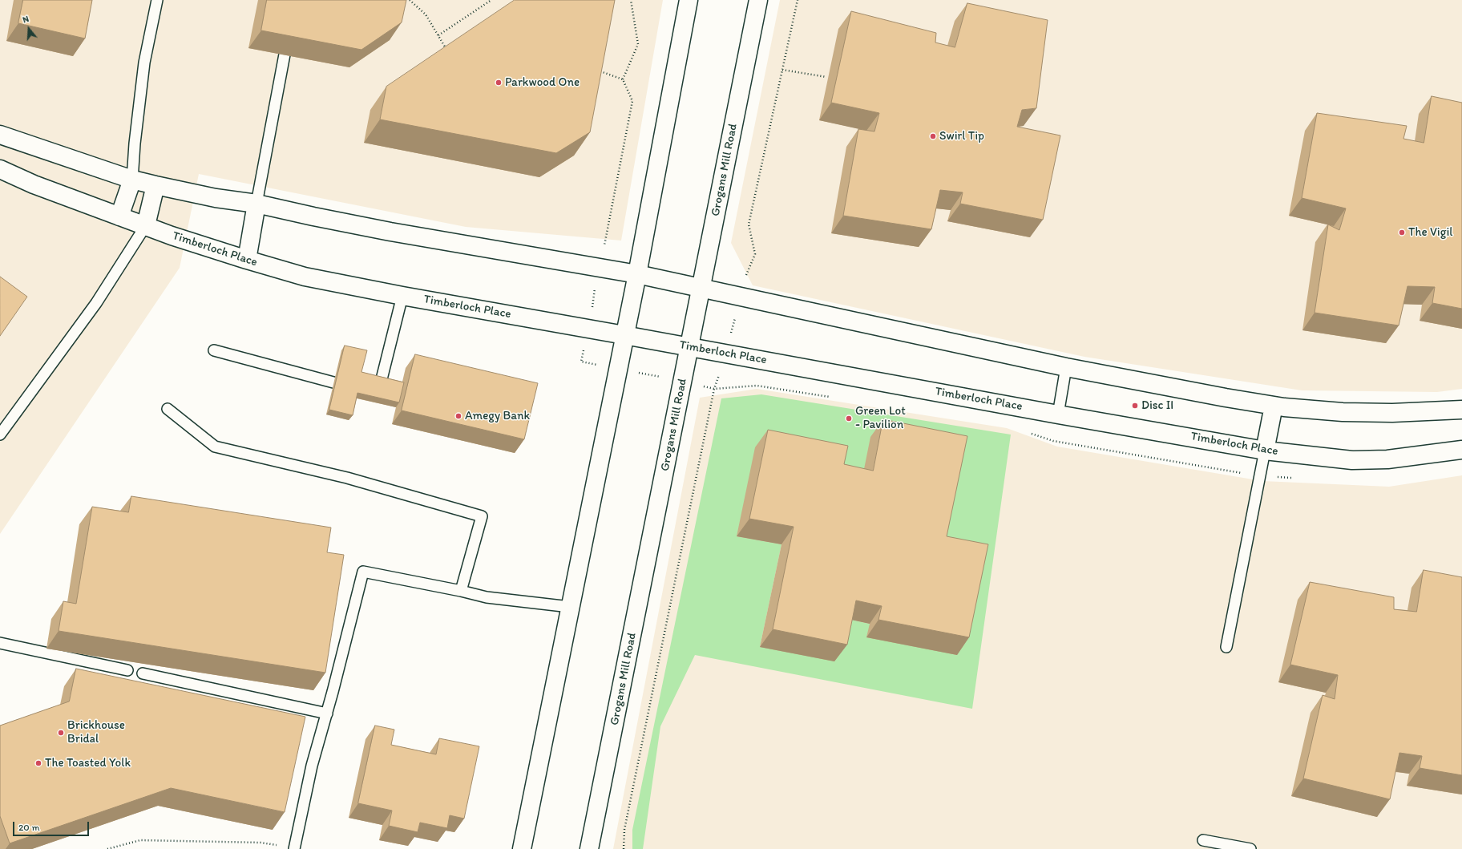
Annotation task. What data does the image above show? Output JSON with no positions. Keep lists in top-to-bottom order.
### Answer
{
  "streets": {
    "street": ["Grogans Mill Road", "Timberloch Place"]
  },
  "crossings": [
    ["Grogans Mill Road", "Timberloch Place"]
  ],
  "places": [
    "Parkwood One",
    "Swirl Tip",
    "The Vigil",
    "Disc II",
    "Amegy Bank",
    "Green Lot - Pavilion",
    "Brickhouse Bridal",
    "The Toasted Yolk"
  ],
  "scale_bar": "20 m",
  "north": "top"
}
